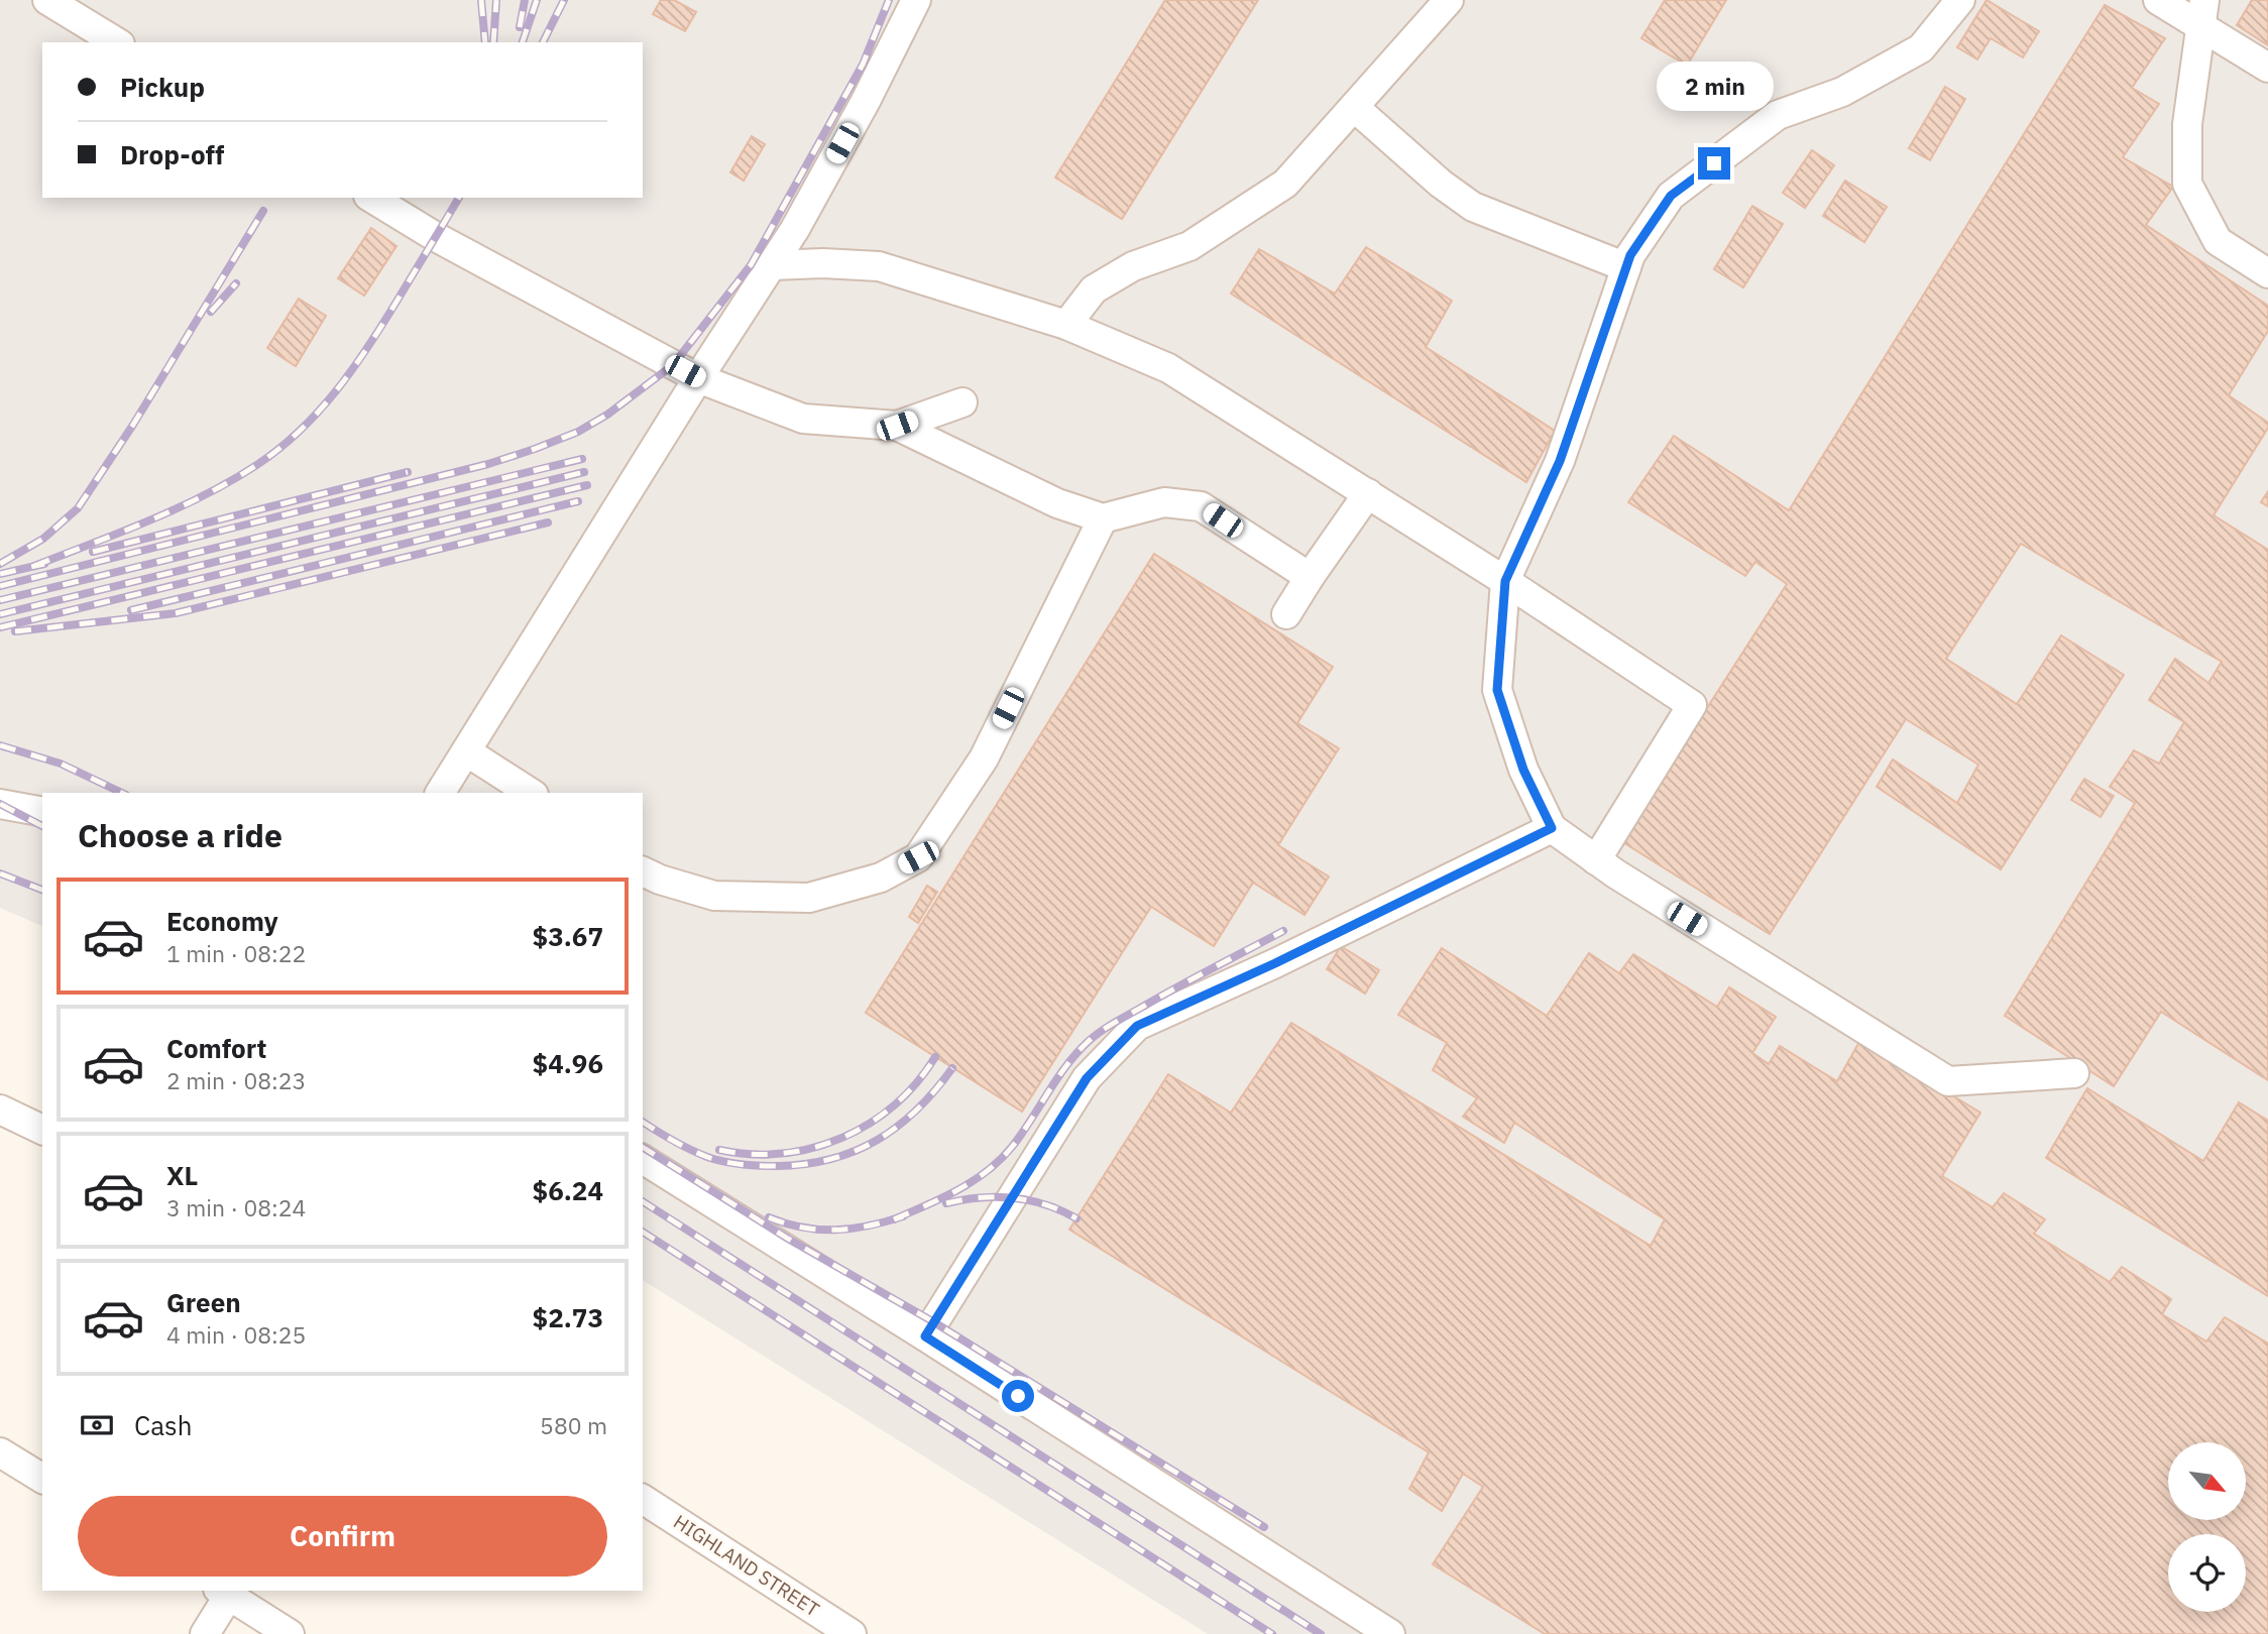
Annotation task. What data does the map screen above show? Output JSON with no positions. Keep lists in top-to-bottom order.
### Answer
{
  "streets": {
    "street": ["HIGHLAND STREET"]
  },
  "north": "bottom right",
  "page": {
    "banner": ["Pickup", "Drop-off"],
    "bubble": "2 min",
    "heading": "Choose a ride",
    "list": [
      {
        "name": "Economy",
        "note": "1 min · 08:22",
        "value": "$3.67"
      },
      {
        "name": "Comfort",
        "note": "2 min · 08:23",
        "value": "$4.96"
      },
      {
        "name": "XL",
        "note": "3 min · 08:24",
        "value": "$6.24"
      },
      {
        "name": "Green",
        "note": "4 min · 08:25",
        "value": "$2.73"
      }
    ],
    "pay": ["Cash", "580 m"],
    "buttons": "Confirm"
  }
}
